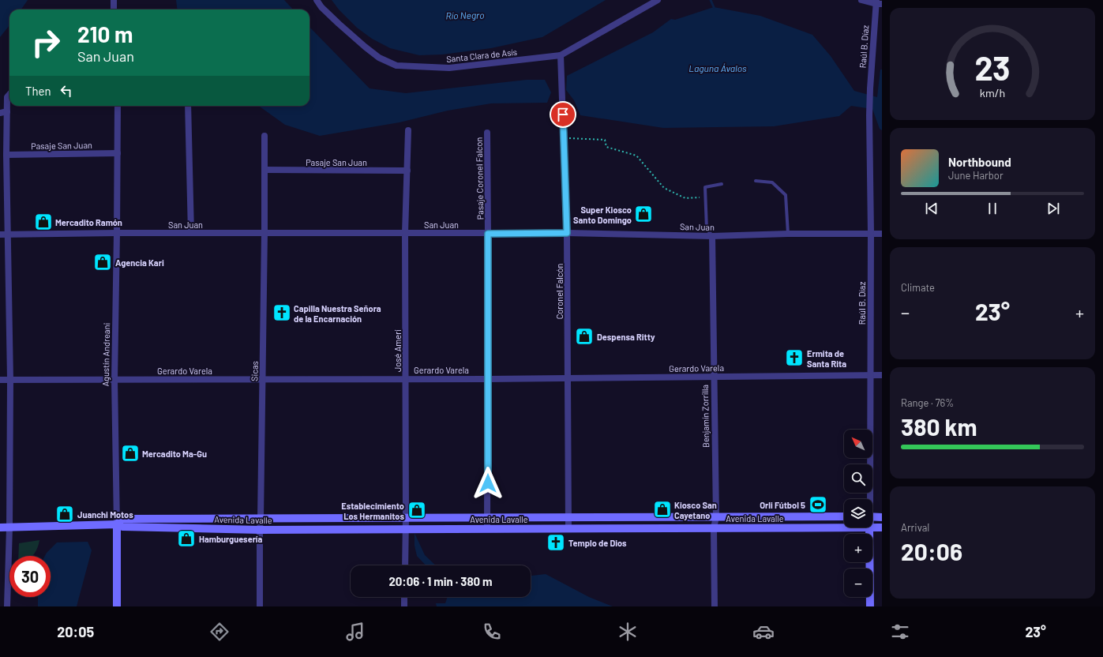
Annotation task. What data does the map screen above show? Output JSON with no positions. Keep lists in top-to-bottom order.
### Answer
{
  "streets": {
    "main road": ["Raúl B. Díaz", "Agustín Andreani", "Avenida Lavalle"],
    "street": [
      "Santa Clara de Asís",
      "Pasaje San Juan",
      "Pasaje Coronel Falcon",
      "San Juan",
      "Coronel Falcón",
      "José Ameri",
      "Gerardo Varela",
      "Sicas",
      "Benjamín Zorrilla"
    ]
  },
  "crossings": [
    ["Raúl B. Díaz", "San Juan"],
    ["Raúl B. Díaz", "Gerardo Varela"],
    ["Santa Clara de Asís", "Coronel Falcón"],
    ["Pasaje San Juan", "José Ameri"],
    ["Pasaje San Juan", "Agustín Andreani"],
    ["Pasaje San Juan", "Sicas"],
    ["Pasaje Coronel Falcon", "San Juan"],
    ["Pasaje Coronel Falcon", "Gerardo Varela"],
    ["Pasaje Coronel Falcon", "Avenida Lavalle"],
    ["San Juan", "Coronel Falcón"],
    ["San Juan", "José Ameri"],
    ["San Juan", "Agustín Andreani"],
    ["San Juan", "Sicas"],
    ["San Juan", "Benjamín Zorrilla"],
    ["Coronel Falcón", "Gerardo Varela"],
    ["Coronel Falcón", "Avenida Lavalle"],
    ["José Ameri", "Gerardo Varela"],
    ["José Ameri", "Avenida Lavalle"],
    ["Agustín Andreani", "Gerardo Varela"],
    ["Agustín Andreani", "Avenida Lavalle"],
    ["Gerardo Varela", "Sicas"],
    ["Gerardo Varela", "Benjamín Zorrilla"],
    ["Sicas", "Avenida Lavalle"],
    ["Benjamín Zorrilla", "Avenida Lavalle"]
  ],
  "water": ["Río Negro", "Laguna Ávalos"],
  "places": {
    "shop": [
      "Super Kiosco Santo Domingo",
      "Mercadito Ramón",
      "Agencia Kari",
      "Despensa Ritty",
      "Mercadito Ma-Gu",
      "Kiosco San Cayetano",
      "Establecimiento Los Hermanitos",
      "Juanchi Motos",
      "Hamburguesería"
    ],
    "church": ["Capilla Nuestra Señora de la Encarnación", "Ermita de Santa Rita", "Templo de Dios"],
    "sports": ["Orli Fútbol 5"]
  },
  "north": "top left",
  "page": {
    "turn": ["210 m", "San Juan"],
    "then": "Then",
    "song": ["Northbound", "June Harbor"],
    "tile": [
      "Climate",
      ["Range · 76%", "380 km"],
      ["Arrival", "20:06"]
    ],
    "heat": ["−", "23°", "+"],
    "map_buttons": ["+", "−"],
    "limit": "30",
    "trip": "20:06 · 1 min · 380 m",
    "tabs": ["20:05", "23°"],
    "gauge": ["23", "km/h"]
  }
}
